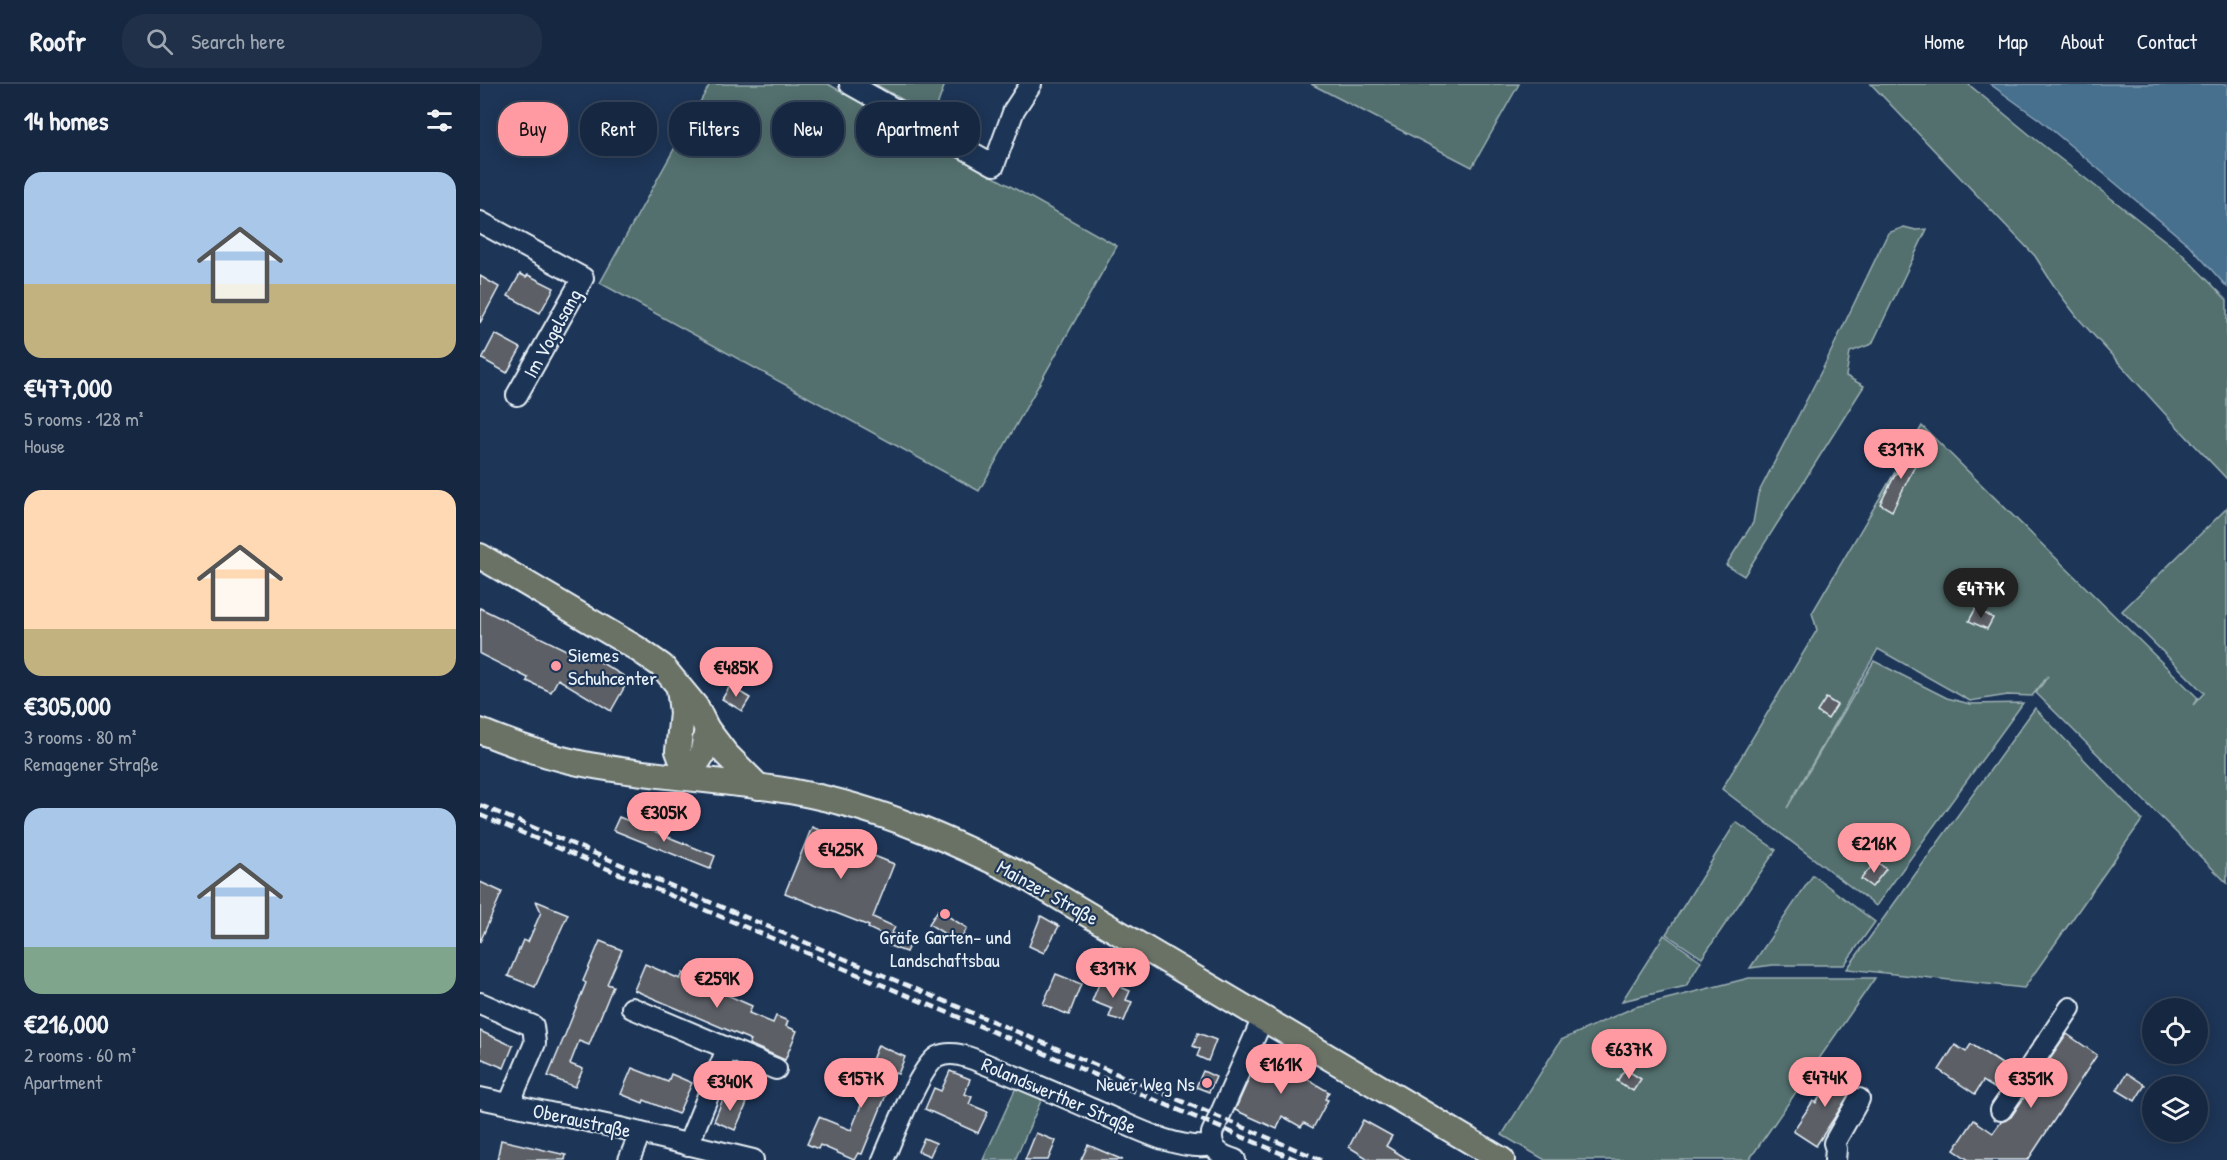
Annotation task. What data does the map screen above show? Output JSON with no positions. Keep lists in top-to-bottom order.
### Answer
{
  "streets": {
    "main road": ["Mainzer Straße"],
    "street": ["Im Vogelsang", "Rolandswerther Straße", "Oberaustraße"]
  },
  "crossings": [
    ["Mainzer Straße", "Rolandswerther Straße"]
  ],
  "places": ["Siemes Schuhcenter", "Gräfe Garten- und Landschaftsbau", "Neuer Weg Ns"],
  "page": {
    "header": "Roofr",
    "search": "Search here",
    "nav": [
      "Home",
      "Map",
      "About",
      "Contact"
    ],
    "heading": "14 homes",
    "chip": [
      "Buy",
      "Rent",
      "Filters",
      "New",
      "Apartment"
    ],
    "list": [
      {
        "name": "€477,000",
        "note": "5 rooms · 128 m² · House"
      },
      {
        "name": "€305,000",
        "note": "3 rooms · 80 m² · Remagener Straße"
      },
      {
        "name": "€216,000",
        "note": "2 rooms · 60 m² · Apartment"
      }
    ],
    "price": [
      "€317K",
      "€477K",
      "€485K",
      "€305K",
      "€216K",
      "€425K",
      "€317K",
      "€259K",
      "€637K",
      "€161K",
      "€474K",
      "€157K",
      "€351K",
      "€340K"
    ]
  }
}
